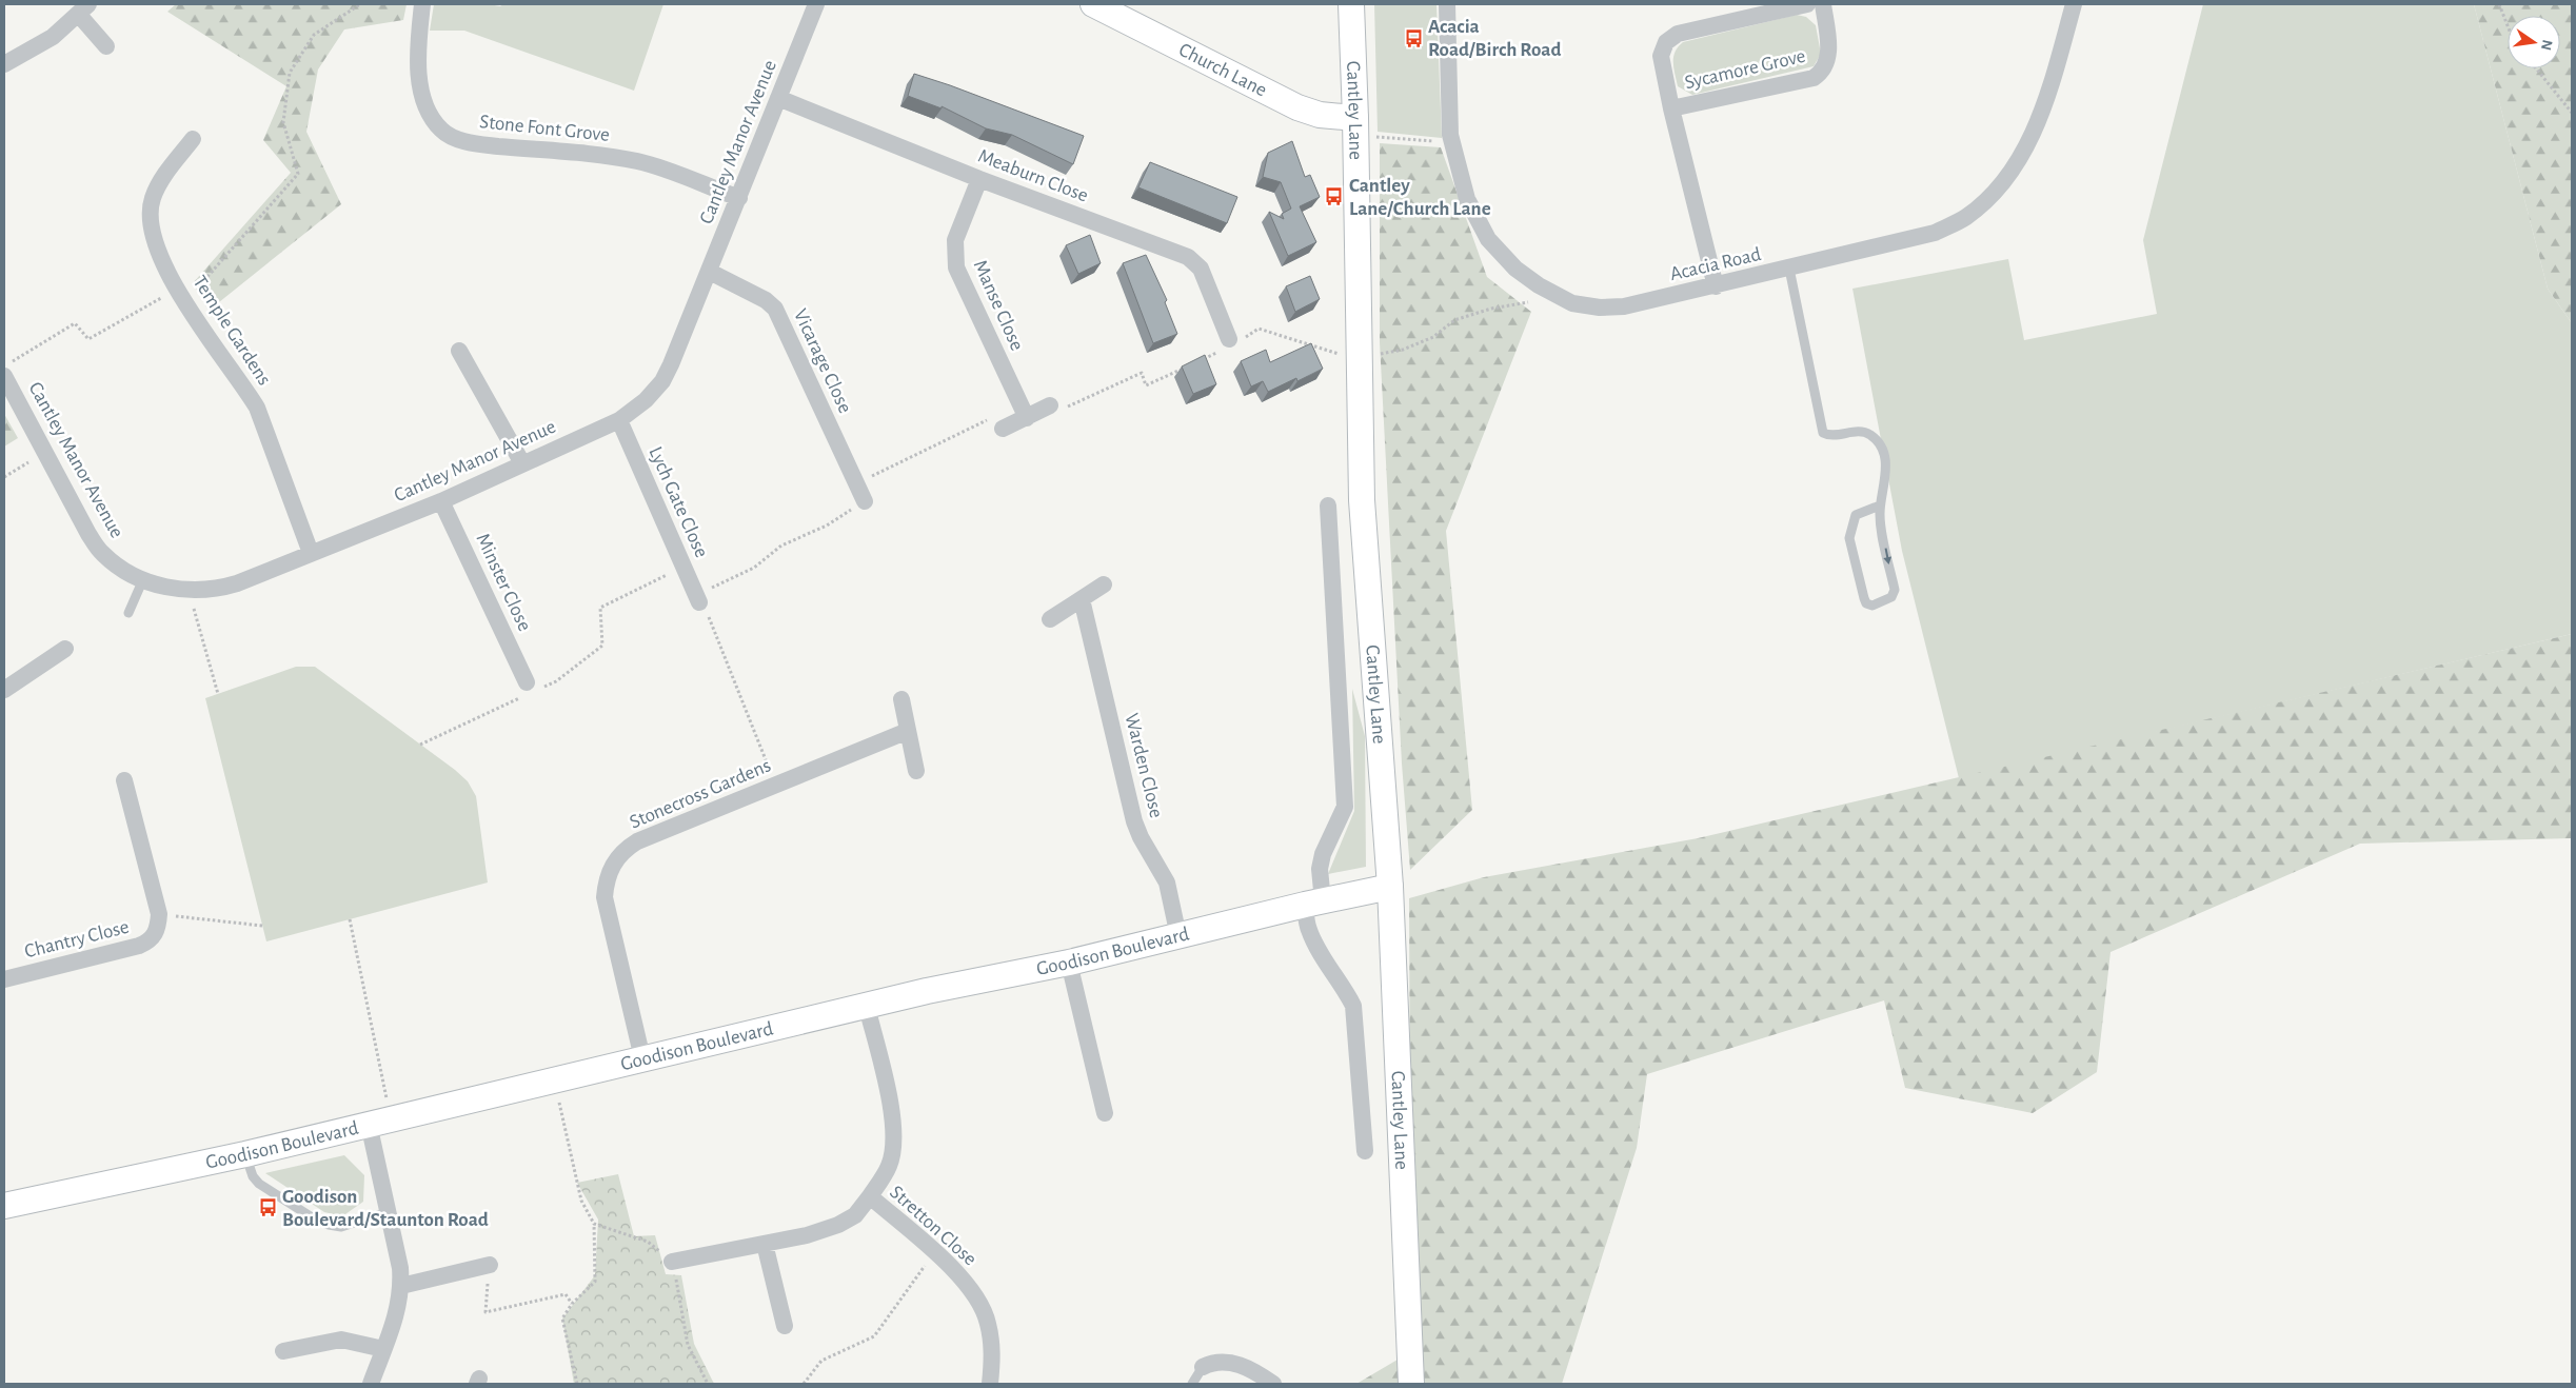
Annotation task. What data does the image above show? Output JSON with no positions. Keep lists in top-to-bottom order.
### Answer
{
  "streets": {
    "street": [
      "Church Lane",
      "Sycamore Grove",
      "Cantley Lane",
      "Stone Font Grove",
      "Cantley Manor Avenue",
      "Meaburn Close",
      "Acacia Road",
      "Manse Close",
      "Temple Gardens",
      "Vicarage Close",
      "Lych Gate Close",
      "Minster Close",
      "Warden Close",
      "Stonecross Gardens",
      "Chantry Close",
      "Goodison Boulevard",
      "Stretton Close"
    ]
  },
  "crossings": [
    ["Church Lane", "Cantley Lane"],
    ["Sycamore Grove", "Acacia Road"],
    ["Cantley Lane", "Goodison Boulevard"],
    ["Stone Font Grove", "Cantley Manor Avenue"],
    ["Cantley Manor Avenue", "Meaburn Close"],
    ["Cantley Manor Avenue", "Temple Gardens"],
    ["Cantley Manor Avenue", "Vicarage Close"],
    ["Cantley Manor Avenue", "Lych Gate Close"],
    ["Cantley Manor Avenue", "Minster Close"],
    ["Meaburn Close", "Manse Close"],
    ["Warden Close", "Goodison Boulevard"],
    ["Stonecross Gardens", "Goodison Boulevard"],
    ["Goodison Boulevard", "Stretton Close"]
  ],
  "places": {
    "bus stop": ["Acacia Road/Birch Road", "Cantley Lane/Church Lane", "Goodison Boulevard/Staunton Road"]
  },
  "north": "right"
}
